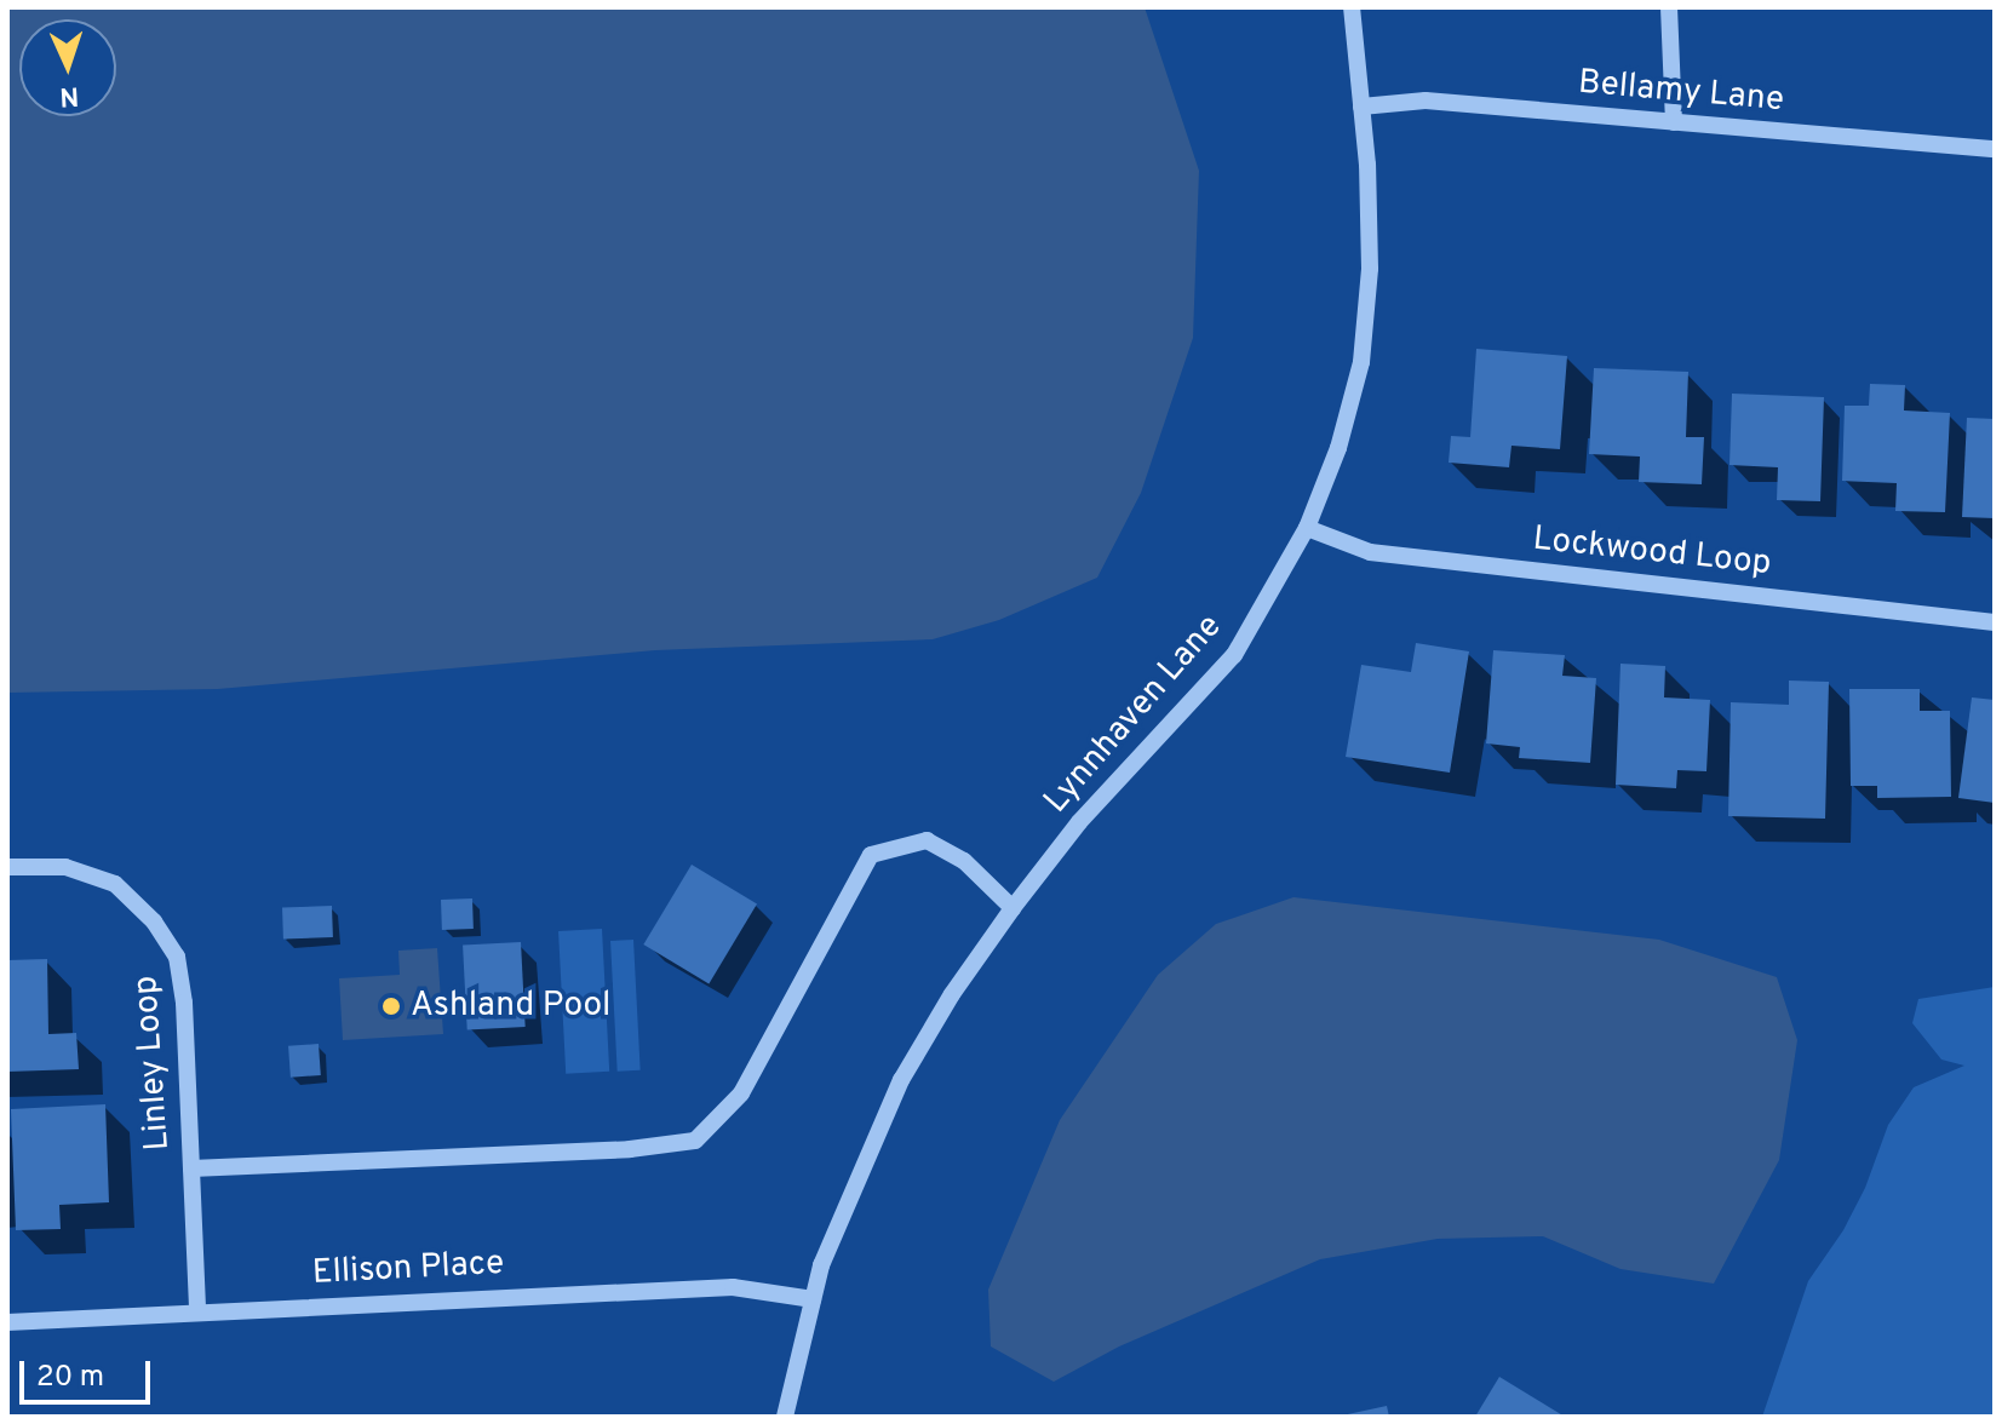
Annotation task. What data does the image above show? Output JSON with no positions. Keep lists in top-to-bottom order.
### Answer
{
  "streets": {
    "street": [
      "Bellamy Lane",
      "Lockwood Loop",
      "Lynnhaven Lane",
      "Linley Loop",
      "Ellison Place"
    ]
  },
  "crossings": [
    ["Bellamy Lane", "Lynnhaven Lane"],
    ["Lockwood Loop", "Lynnhaven Lane"],
    ["Lynnhaven Lane", "Ellison Place"],
    ["Linley Loop", "Ellison Place"]
  ],
  "places": ["Ashland Pool"],
  "scale_bar": "20 m",
  "north": "bottom"
}
